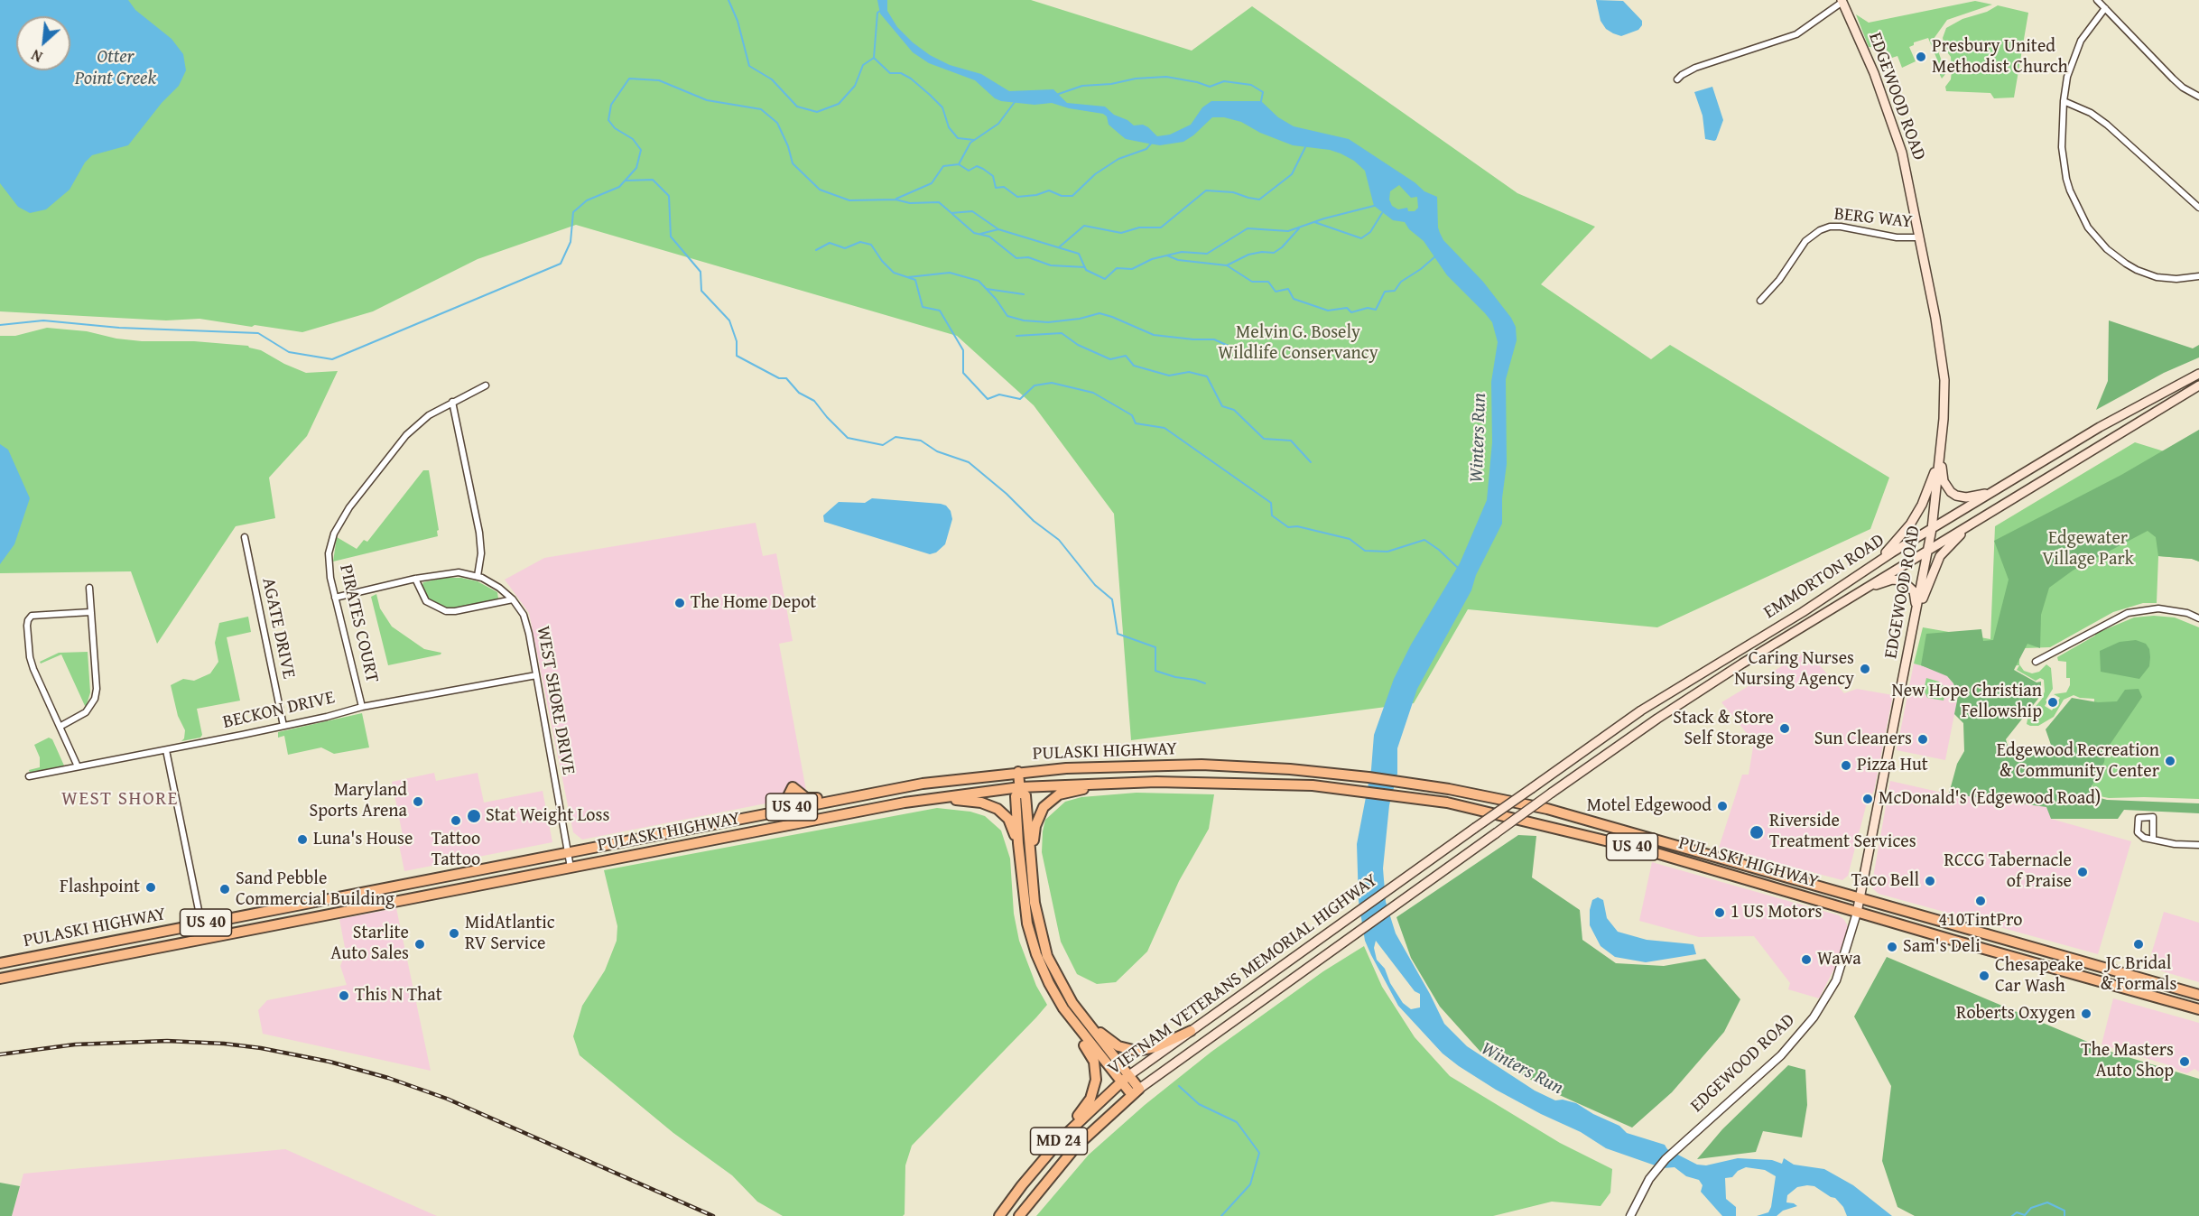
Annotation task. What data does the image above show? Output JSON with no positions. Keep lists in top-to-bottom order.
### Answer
{
  "streets": {
    "highway": [
      "PULASKI HIGHWAY",
      "US 40",
      "VIETNAM VETERANS MEMORIAL HIGHWAY",
      "MD 24"
    ],
    "main road": ["EDGEWOOD ROAD", "EMMORTON ROAD"],
    "street": [
      "BERG WAY",
      "PIRATES COURT",
      "AGATE DRIVE",
      "WEST SHORE DRIVE",
      "BECKON DRIVE"
    ]
  },
  "crossings": [
    ["EDGEWOOD ROAD", "BERG WAY"],
    ["EDGEWOOD ROAD", "EMMORTON ROAD"],
    ["EDGEWOOD ROAD", "PULASKI HIGHWAY"],
    ["EMMORTON ROAD", "VIETNAM VETERANS MEMORIAL HIGHWAY"],
    ["PIRATES COURT", "WEST SHORE DRIVE"],
    ["PIRATES COURT", "BECKON DRIVE"],
    ["AGATE DRIVE", "BECKON DRIVE"],
    ["WEST SHORE DRIVE", "BECKON DRIVE"],
    ["WEST SHORE DRIVE", "PULASKI HIGHWAY"]
  ],
  "districts": ["WEST SHORE"],
  "water": ["Otter Point Creek", "Winters Run"],
  "parks": ["Melvin G. Bosely Wildlife Conservancy", "Edgewater Village Park"],
  "places": [
    "Presbury United Methodist Church",
    "The Home Depot",
    "Caring Nurses Nursing Agency",
    "New Hope Christian Fellowship",
    "Stack & Store Self Storage",
    "Sun Cleaners",
    "Edgewood Recreation & Community Center",
    "Pizza Hut",
    "McDonald's (Edgewood Road)",
    "Maryland Sports Arena",
    "Motel Edgewood",
    "Stat Weight Loss",
    "Tattoo Tattoo",
    "Riverside Treatment Services",
    "Luna's House",
    "RCCG Tabernacle of Praise",
    "Taco Bell",
    "Flashpoint",
    "Sand Pebble Commercial Building",
    "410TintPro",
    "1 US Motors",
    "MidAtlantic RV Service",
    "Starlite Auto Sales",
    "JC Bridal & Formals",
    "Sam's Deli",
    "Wawa",
    "Chesapeake Car Wash",
    "This N That",
    "Roberts Oxygen",
    "The Masters Auto Shop"
  ],
  "north": "bottom left"
}
